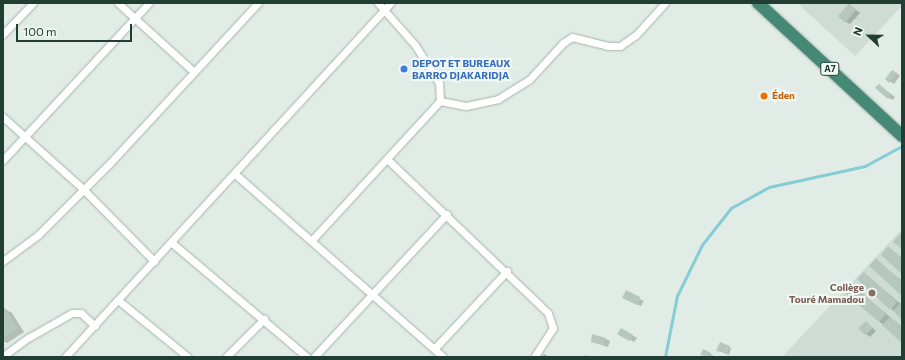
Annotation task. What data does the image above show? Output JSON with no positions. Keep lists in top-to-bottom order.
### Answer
{
  "streets": {
    "highway": ["A7"]
  },
  "places": ["DEPOT ET BUREAUX BARRO DJAKARIDJA", "Éden", "Collège Touré Mamadou"],
  "scale_bar": "100 m",
  "north": "left"
}
